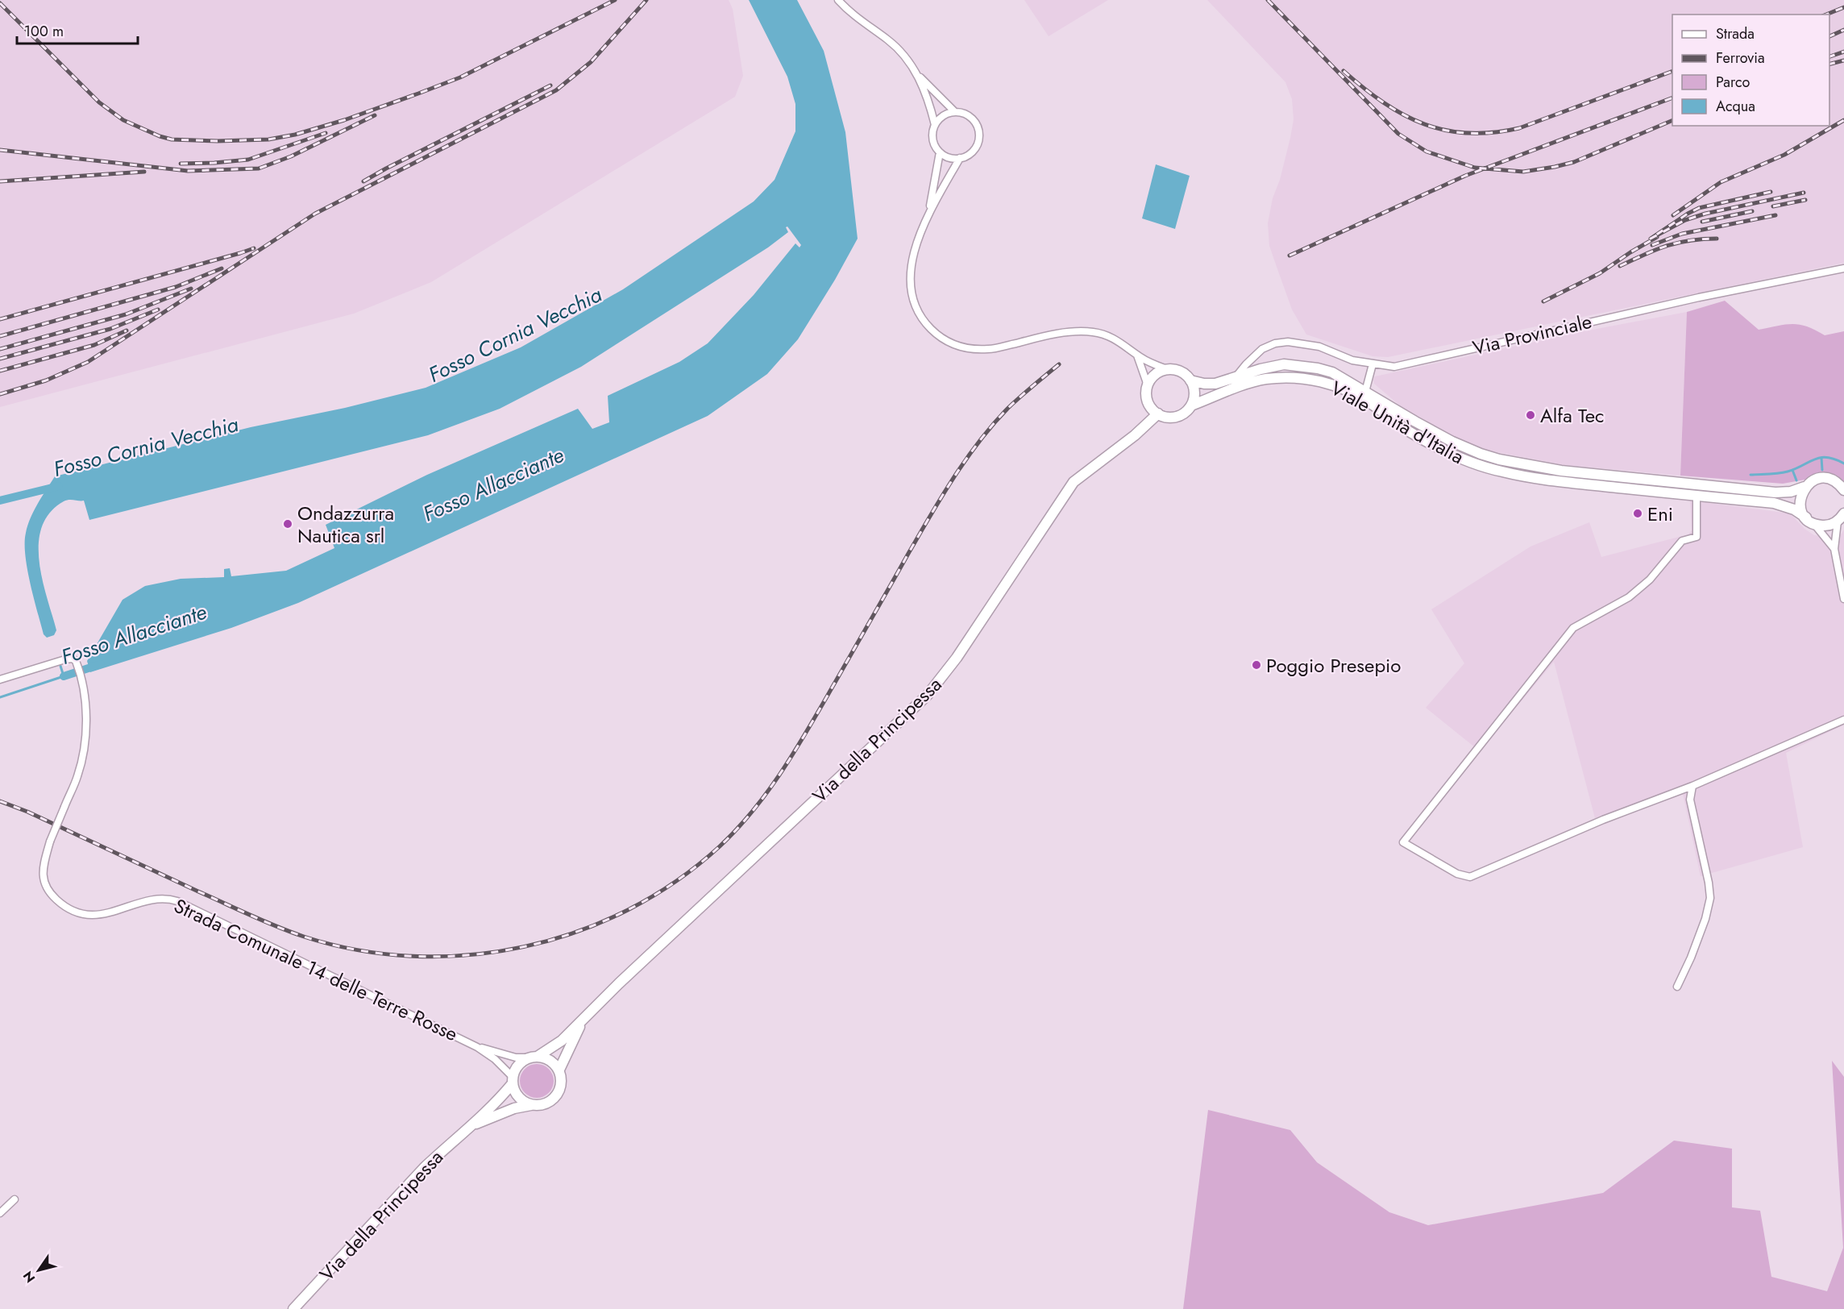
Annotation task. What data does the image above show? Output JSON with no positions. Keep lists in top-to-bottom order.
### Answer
{
  "streets": {
    "main road": ["Viale Unità d'Italia", "Via della Principessa"],
    "street": ["Via Provinciale", "Strada Comunale 14 delle Terre Rosse"]
  },
  "crossings": [
    ["Via Provinciale", "Viale Unità d'Italia"],
    ["Viale Unità d'Italia", "Via della Principessa"],
    ["Via della Principessa", "Strada Comunale 14 delle Terre Rosse"]
  ],
  "water": ["Fosso Cornia Vecchia", "Fosso Allacciante"],
  "places": [
    "Alfa Tec",
    "Eni",
    "Ondazzurra Nautica srl",
    "Poggio Presepio"
  ],
  "legend": [
    "Strada",
    "Ferrovia",
    "Parco",
    "Acqua"
  ],
  "scale_bar": "100 m",
  "north": "bottom left"
}
